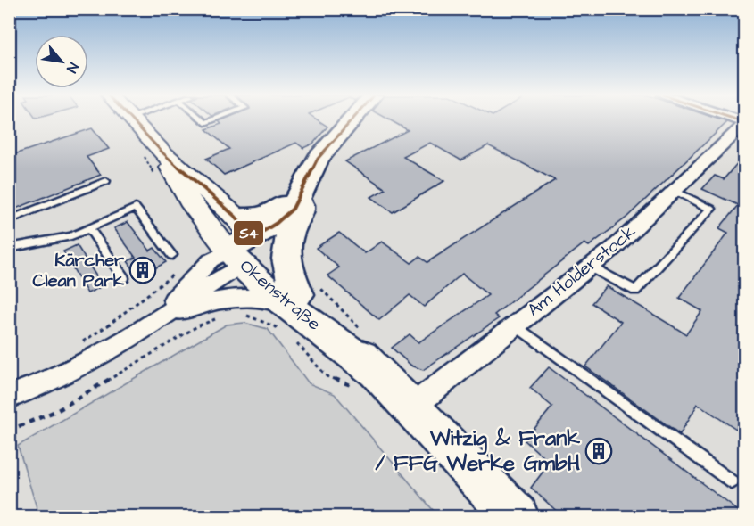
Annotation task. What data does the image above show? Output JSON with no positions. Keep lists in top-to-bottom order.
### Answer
{
  "streets": {
    "main road": ["Okenstraße"],
    "street": ["Am Holderstock"]
  },
  "crossings": [
    ["Am Holderstock", "Okenstraße"]
  ],
  "places": {
    "building": ["Kärcher Clean Park", "Witzig & Frank / FFG Werke GmbH"]
  },
  "lines": ["transit line S4"],
  "north": "bottom right"
}
